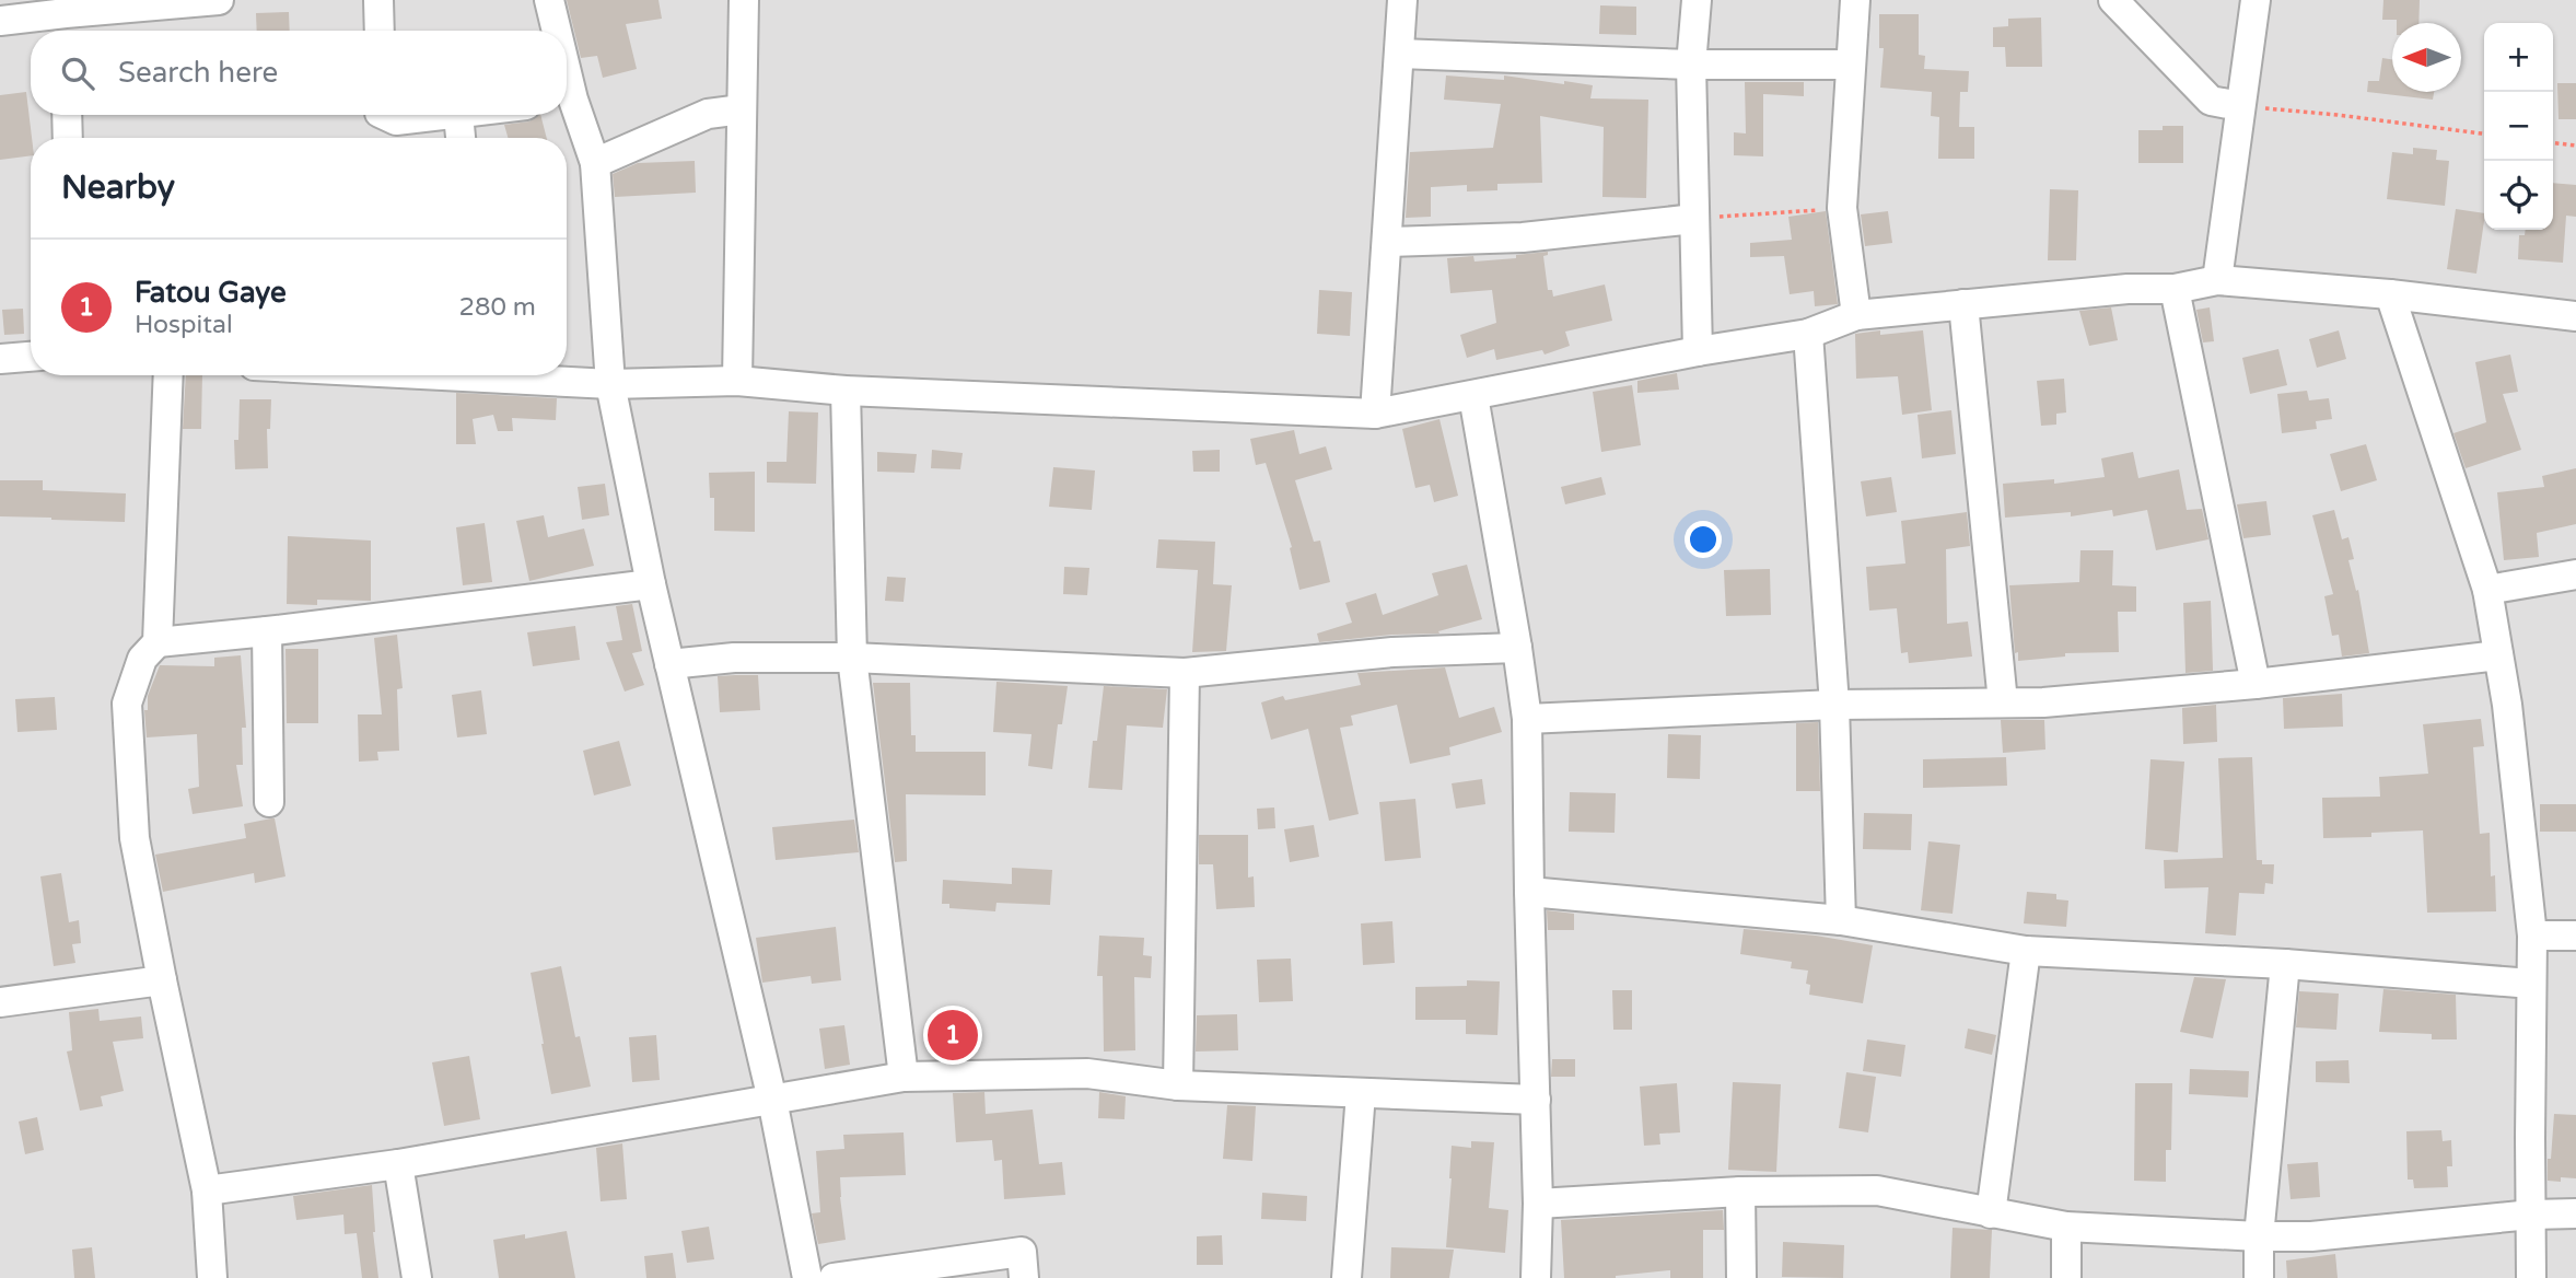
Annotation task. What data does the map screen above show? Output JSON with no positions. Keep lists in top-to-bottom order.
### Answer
{
  "north": "left",
  "page": {
    "map_buttons": ["+", "−"],
    "search": "Search here",
    "heading": "Nearby",
    "list": [
      {
        "mark": "1",
        "name": "Fatou Gaye",
        "note": "Hospital",
        "value": "280 m"
      }
    ],
    "pins": "1"
  }
}
